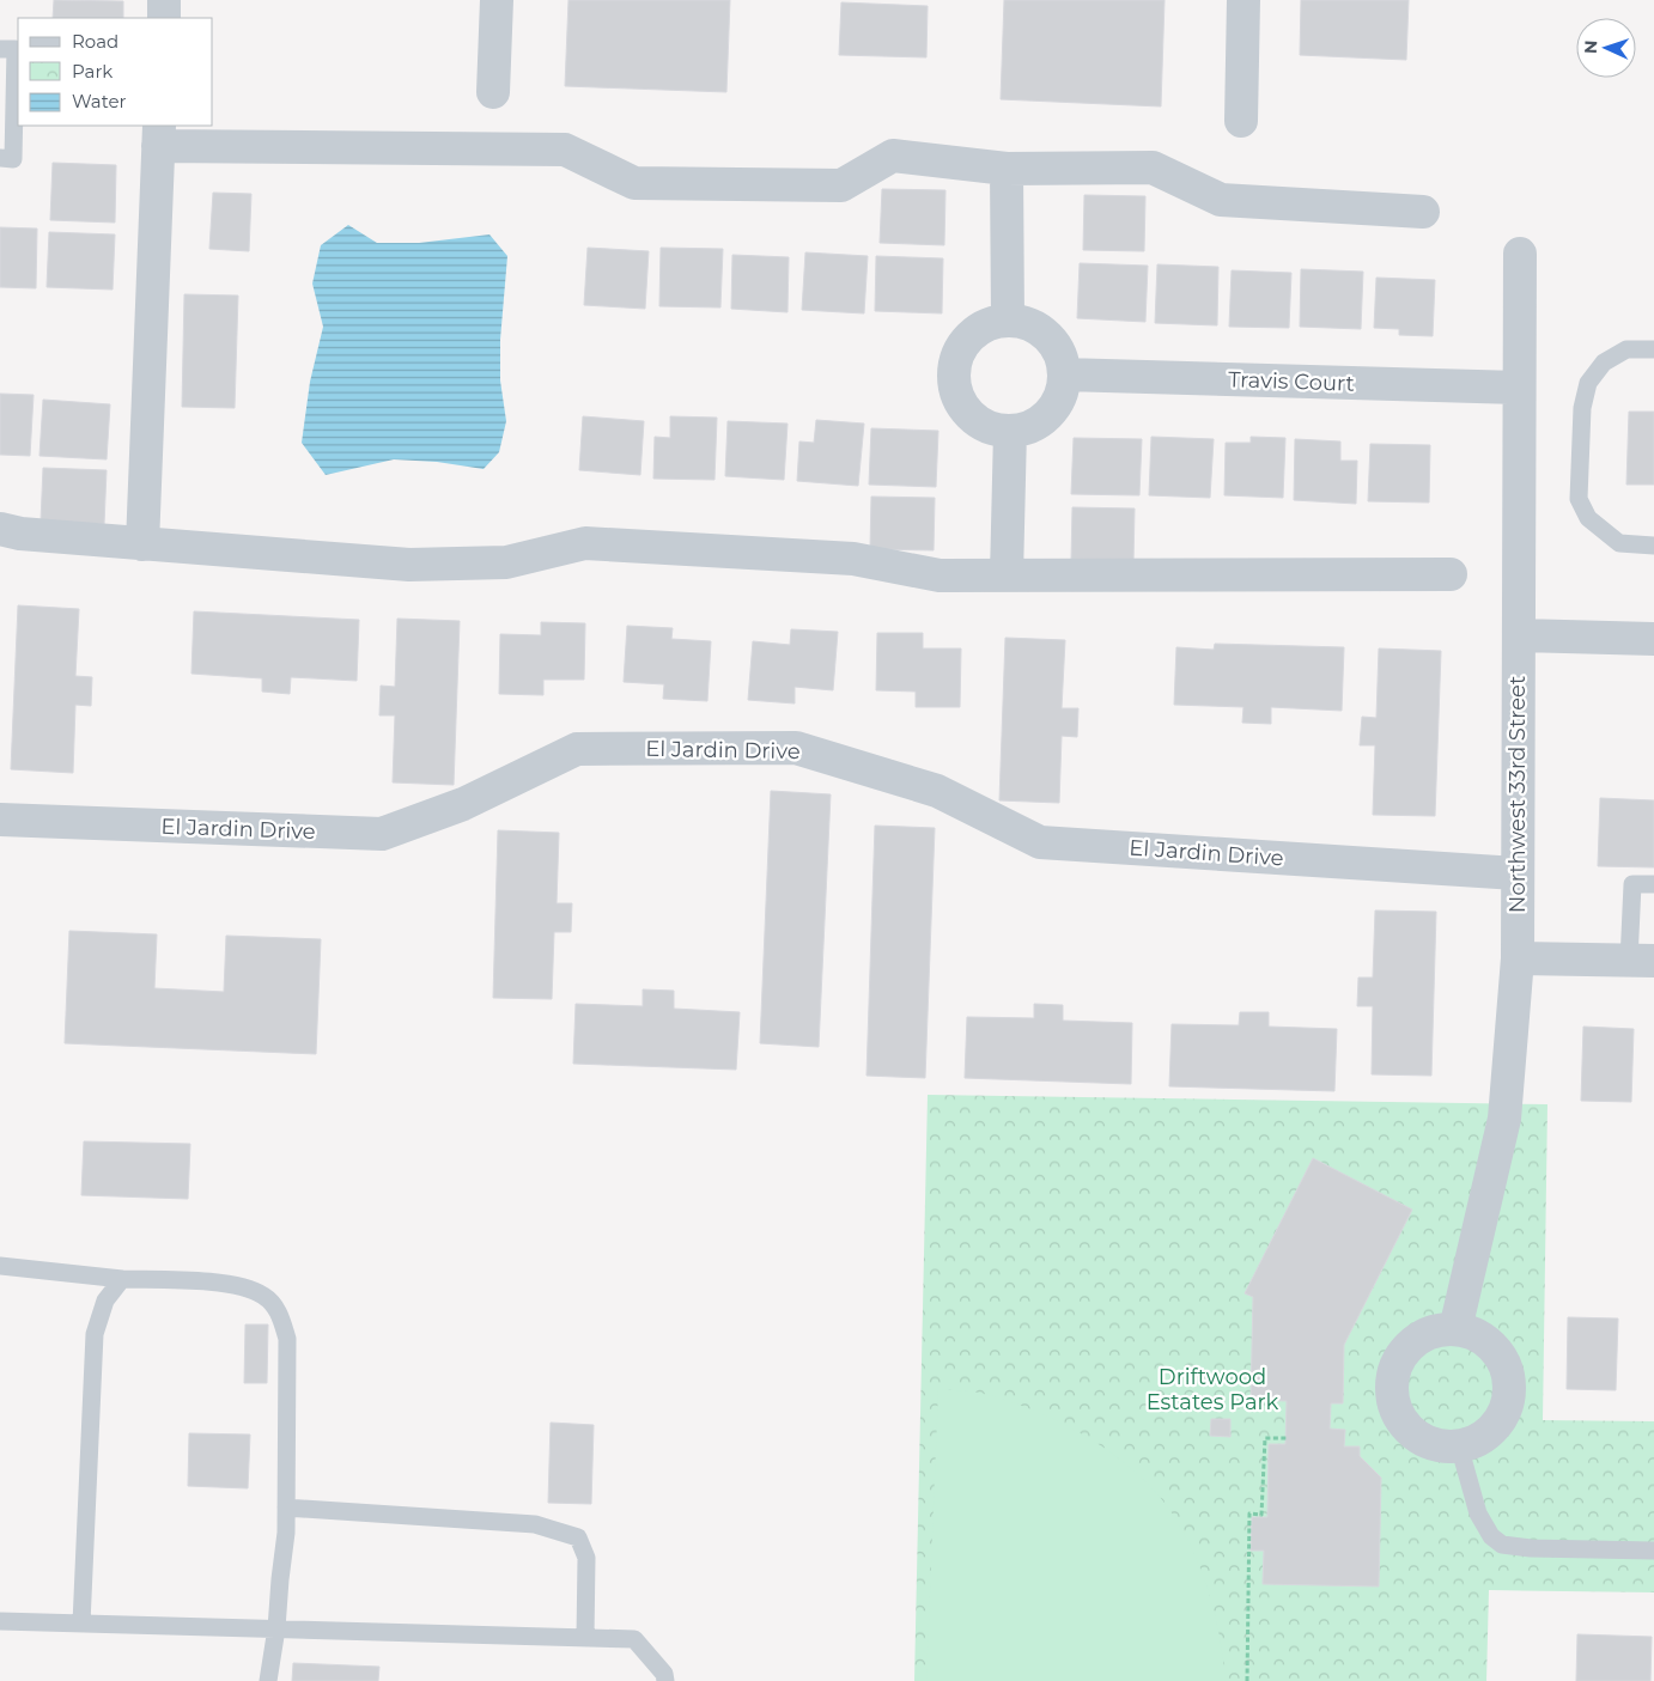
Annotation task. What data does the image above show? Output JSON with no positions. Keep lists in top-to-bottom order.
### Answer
{
  "streets": {
    "street": ["Travis Court", "El Jardin Drive", "Northwest 33rd Street"]
  },
  "crossings": [
    ["Travis Court", "Northwest 33rd Street"],
    ["El Jardin Drive", "Northwest 33rd Street"]
  ],
  "parks": ["Driftwood Estates Park"],
  "legend": ["Road", "Park", "Water"],
  "north": "left"
}
